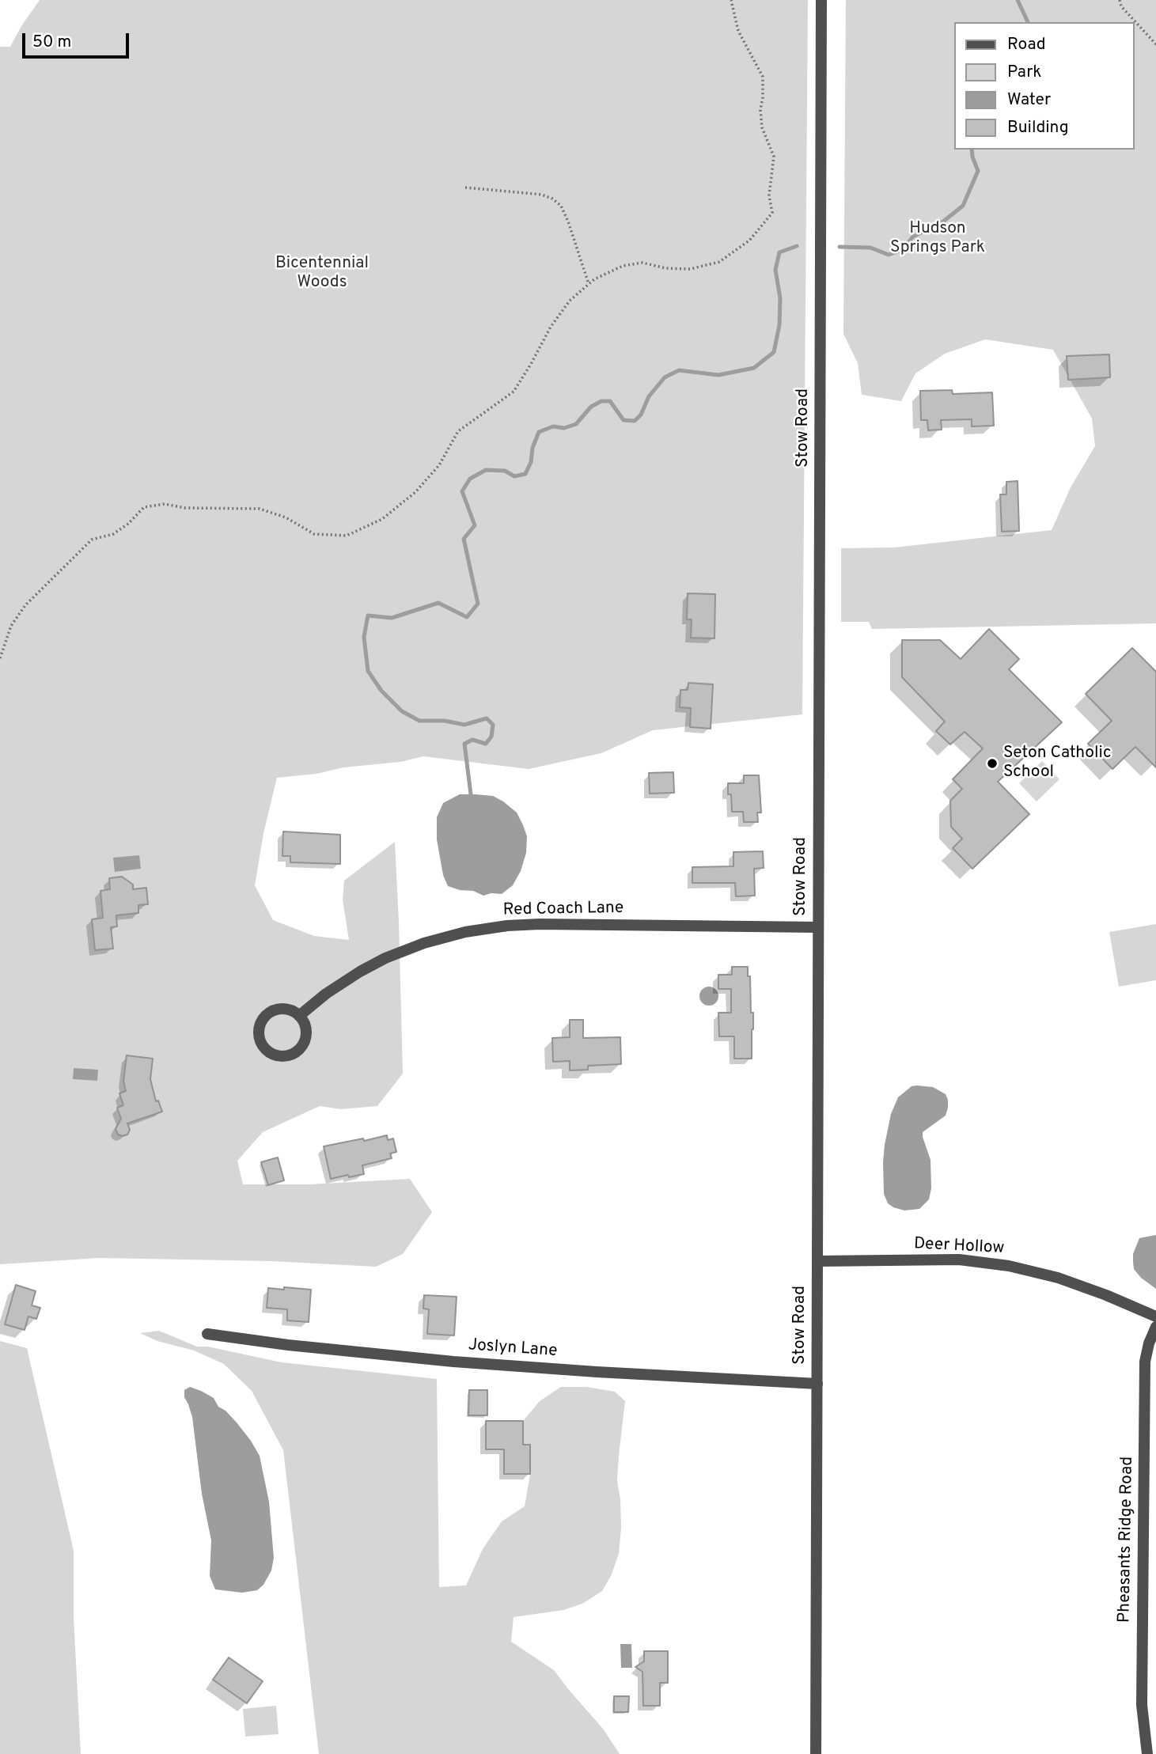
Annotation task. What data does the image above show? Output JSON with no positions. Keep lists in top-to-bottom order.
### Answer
{
  "streets": {
    "street": [
      "Stow Road",
      "Red Coach Lane",
      "Deer Hollow",
      "Joslyn Lane",
      "Pheasants Ridge Road"
    ]
  },
  "crossings": [
    ["Stow Road", "Red Coach Lane"],
    ["Stow Road", "Deer Hollow"],
    ["Stow Road", "Joslyn Lane"]
  ],
  "parks": ["Hudson Springs Park", "Bicentennial Woods"],
  "places": ["Seton Catholic School"],
  "legend": [
    "Road",
    "Park",
    "Water",
    "Building"
  ],
  "scale_bar": "50 m"
}
